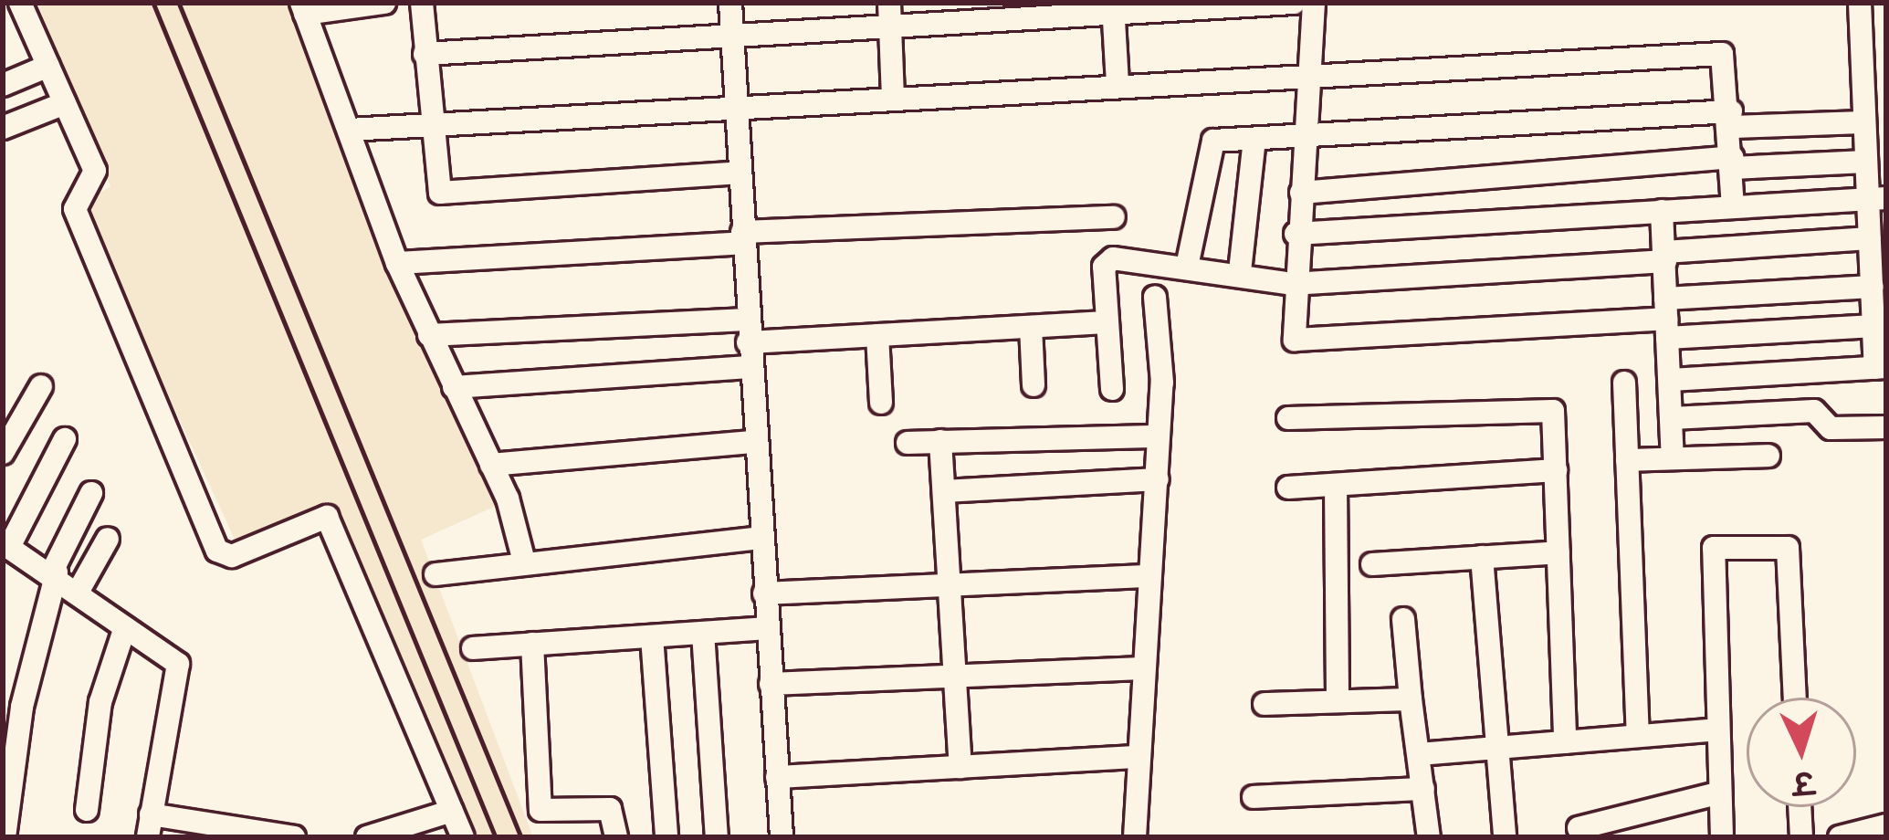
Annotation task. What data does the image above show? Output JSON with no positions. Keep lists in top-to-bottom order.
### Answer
{
  "north": "bottom"
}
